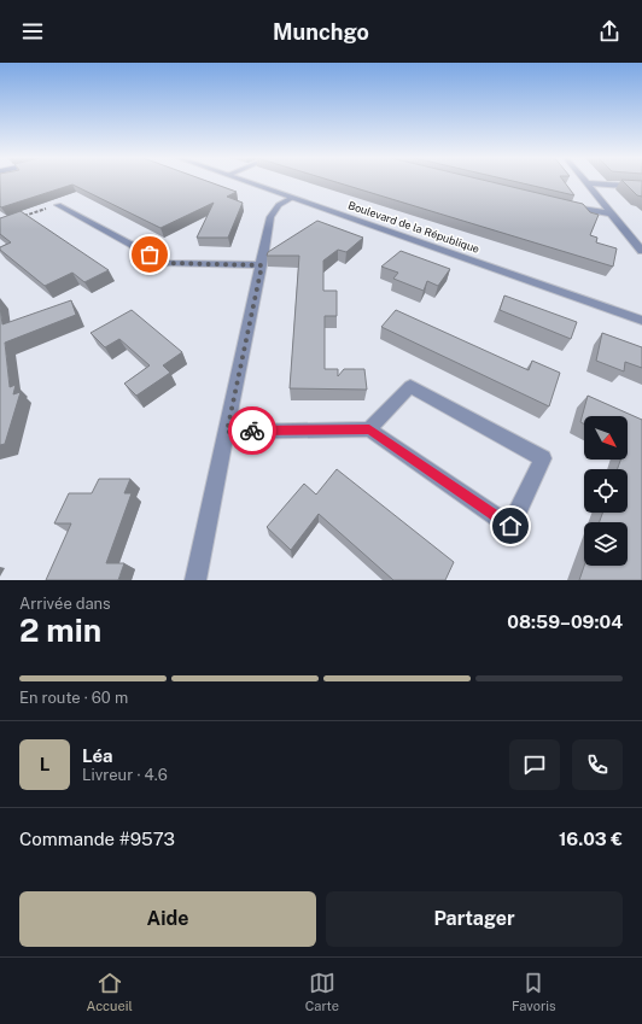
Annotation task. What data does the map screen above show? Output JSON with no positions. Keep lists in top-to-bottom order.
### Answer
{
  "streets": {
    "street": ["Boulevard de la République"]
  },
  "north": "bottom right",
  "page": {
    "header": "Munchgo",
    "heading": ["2 min", "Arrivée dans", "08:59–09:04"],
    "panel": [
      "Léa",
      "Livreur · 4.6",
      "Commande #9573",
      "16.03 €"
    ],
    "bar": "En route · 60 m",
    "round": "L",
    "buttons": ["Aide", "Partager"],
    "tabs": ["Accueil", "Carte", "Favoris"]
  }
}
